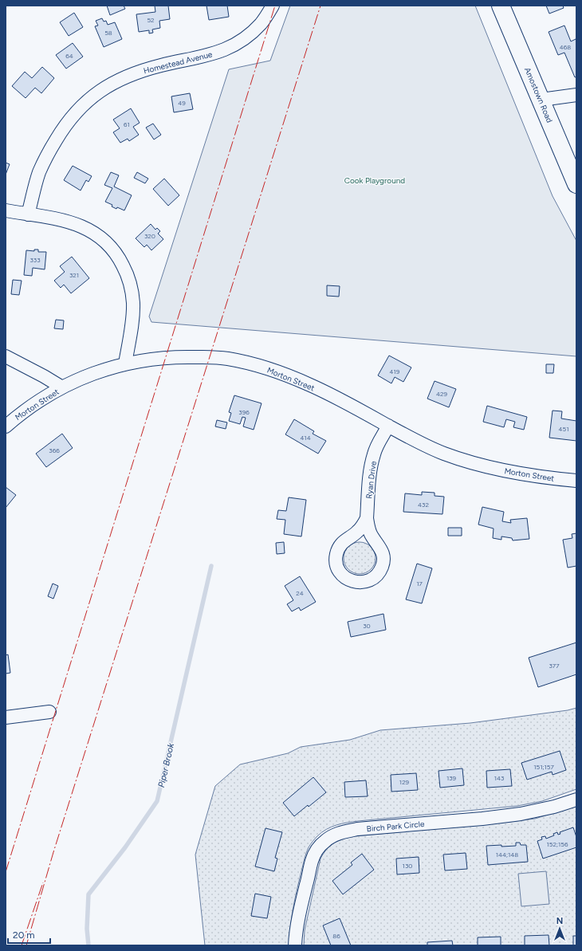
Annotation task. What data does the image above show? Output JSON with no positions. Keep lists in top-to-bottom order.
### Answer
{
  "streets": {
    "street": [
      "Homestead Avenue",
      "Amostown Road",
      "Morton Street",
      "Ryan Drive",
      "Birch Park Circle"
    ]
  },
  "crossings": [
    ["Morton Street", "Ryan Drive"]
  ],
  "water": ["Piper Brook"],
  "parks": ["Cook Playground"],
  "house_numbers": [
    "52",
    "58",
    "468",
    "64",
    "49",
    "61",
    "320",
    "333",
    "321",
    "419",
    "429",
    "396",
    "451",
    "414",
    "366",
    "432",
    "17",
    "24",
    "30",
    "377",
    "151;157",
    "139",
    "143",
    "129",
    "152;156",
    "144;148",
    "130",
    "86"
  ],
  "scale_bar": "20 m",
  "north": "top"
}
